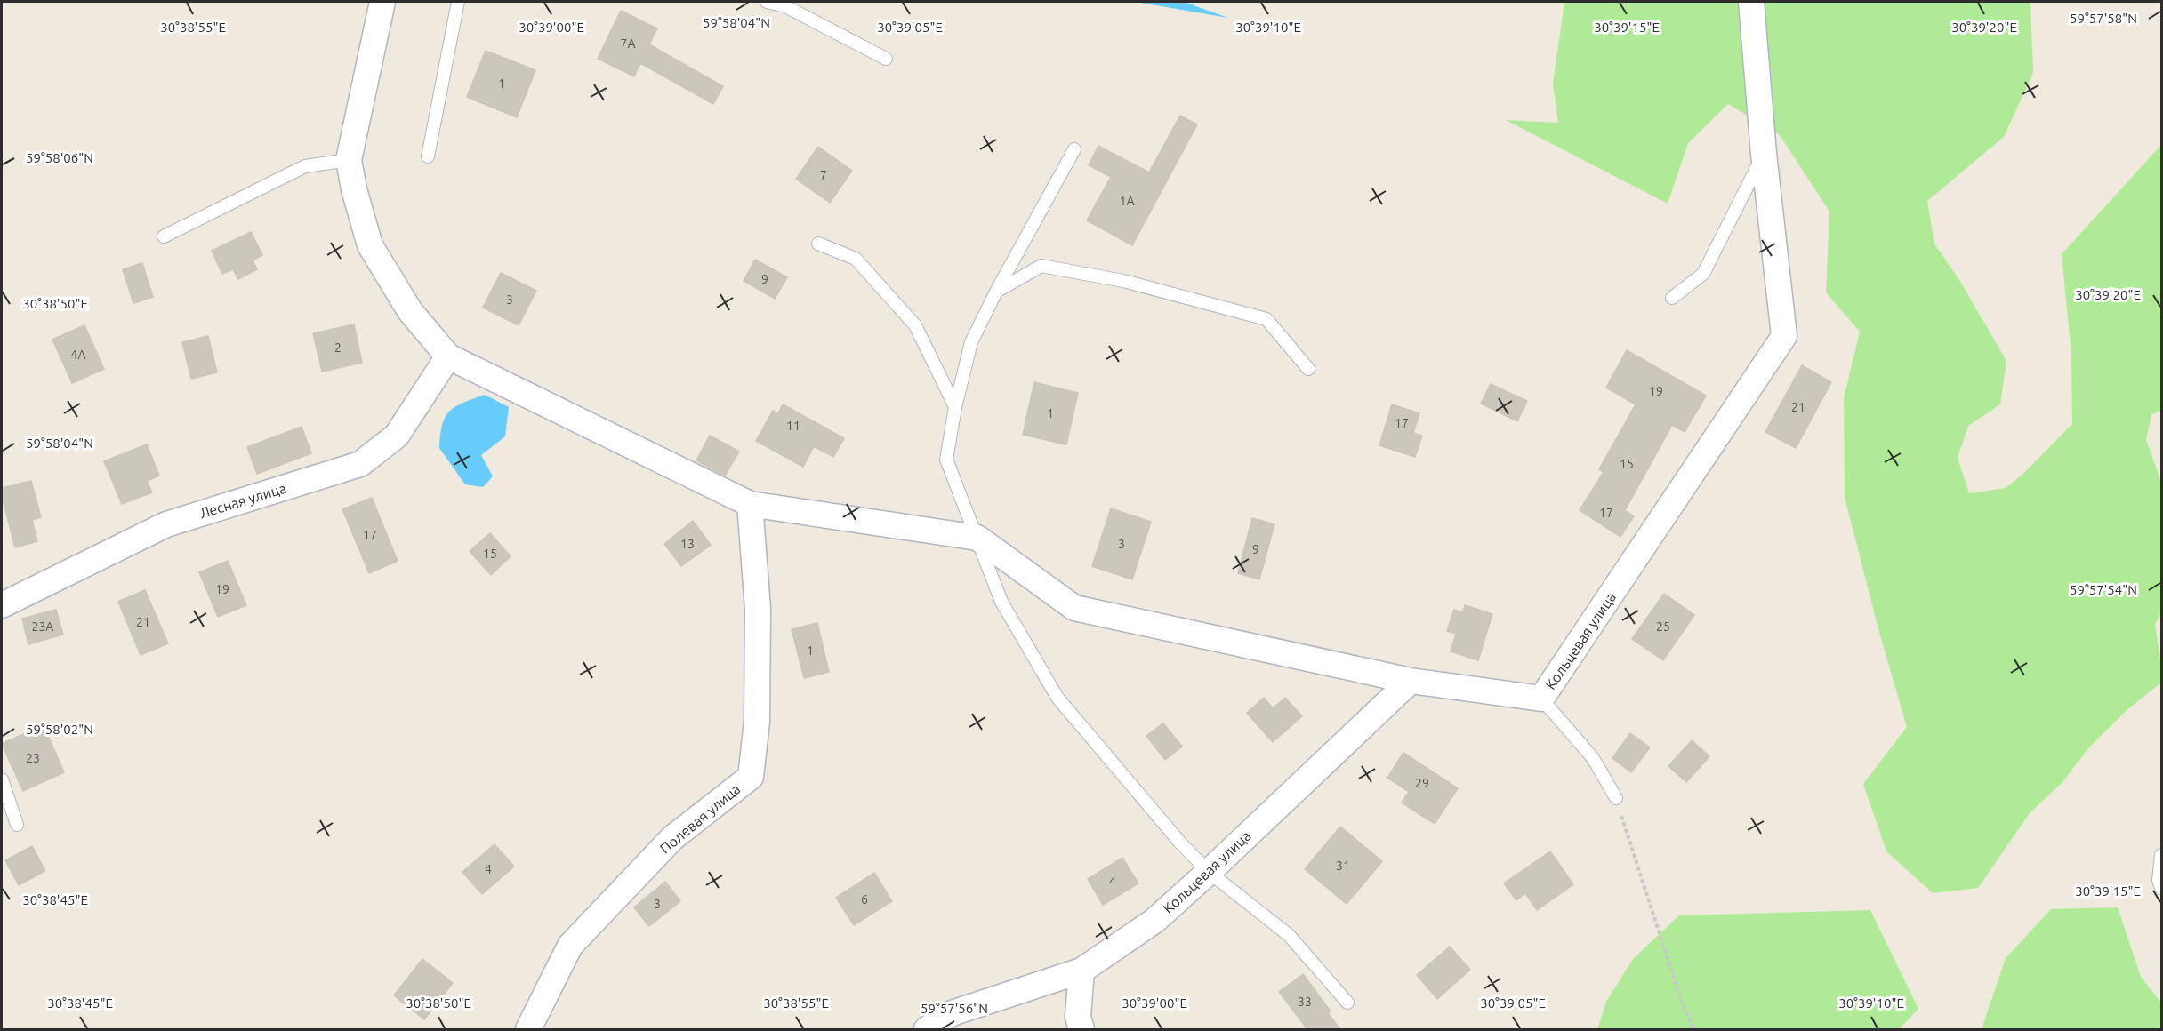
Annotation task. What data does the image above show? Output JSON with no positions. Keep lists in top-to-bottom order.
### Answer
{
  "streets": {
    "street": ["Лесная улица", "Кольцевая улица", "Полевая улица"]
  },
  "house_numbers": [
    "7А",
    "1",
    "7",
    "1А",
    "9",
    "3",
    "2",
    "4А",
    "19",
    "21",
    "1",
    "17",
    "11",
    "15",
    "17",
    "17",
    "13",
    "3",
    "9",
    "15",
    "19",
    "21",
    "23А",
    "25",
    "1",
    "23",
    "29",
    "31",
    "4",
    "4",
    "6",
    "3",
    "33"
  ],
  "coordinates": [
    "59°57'58\"N",
    "59°58'04\"N",
    "30°38'55\"E",
    "30°39'00\"E",
    "30°39'05\"E",
    "30°39'10\"E",
    "30°39'15\"E",
    "30°39'20\"E",
    "59°58'06\"N",
    "30°38'50\"E",
    "59°57'54\"N",
    "59°58'02\"N",
    "30°38'45\"E",
    "59°57'56\"N"
  ]
}
